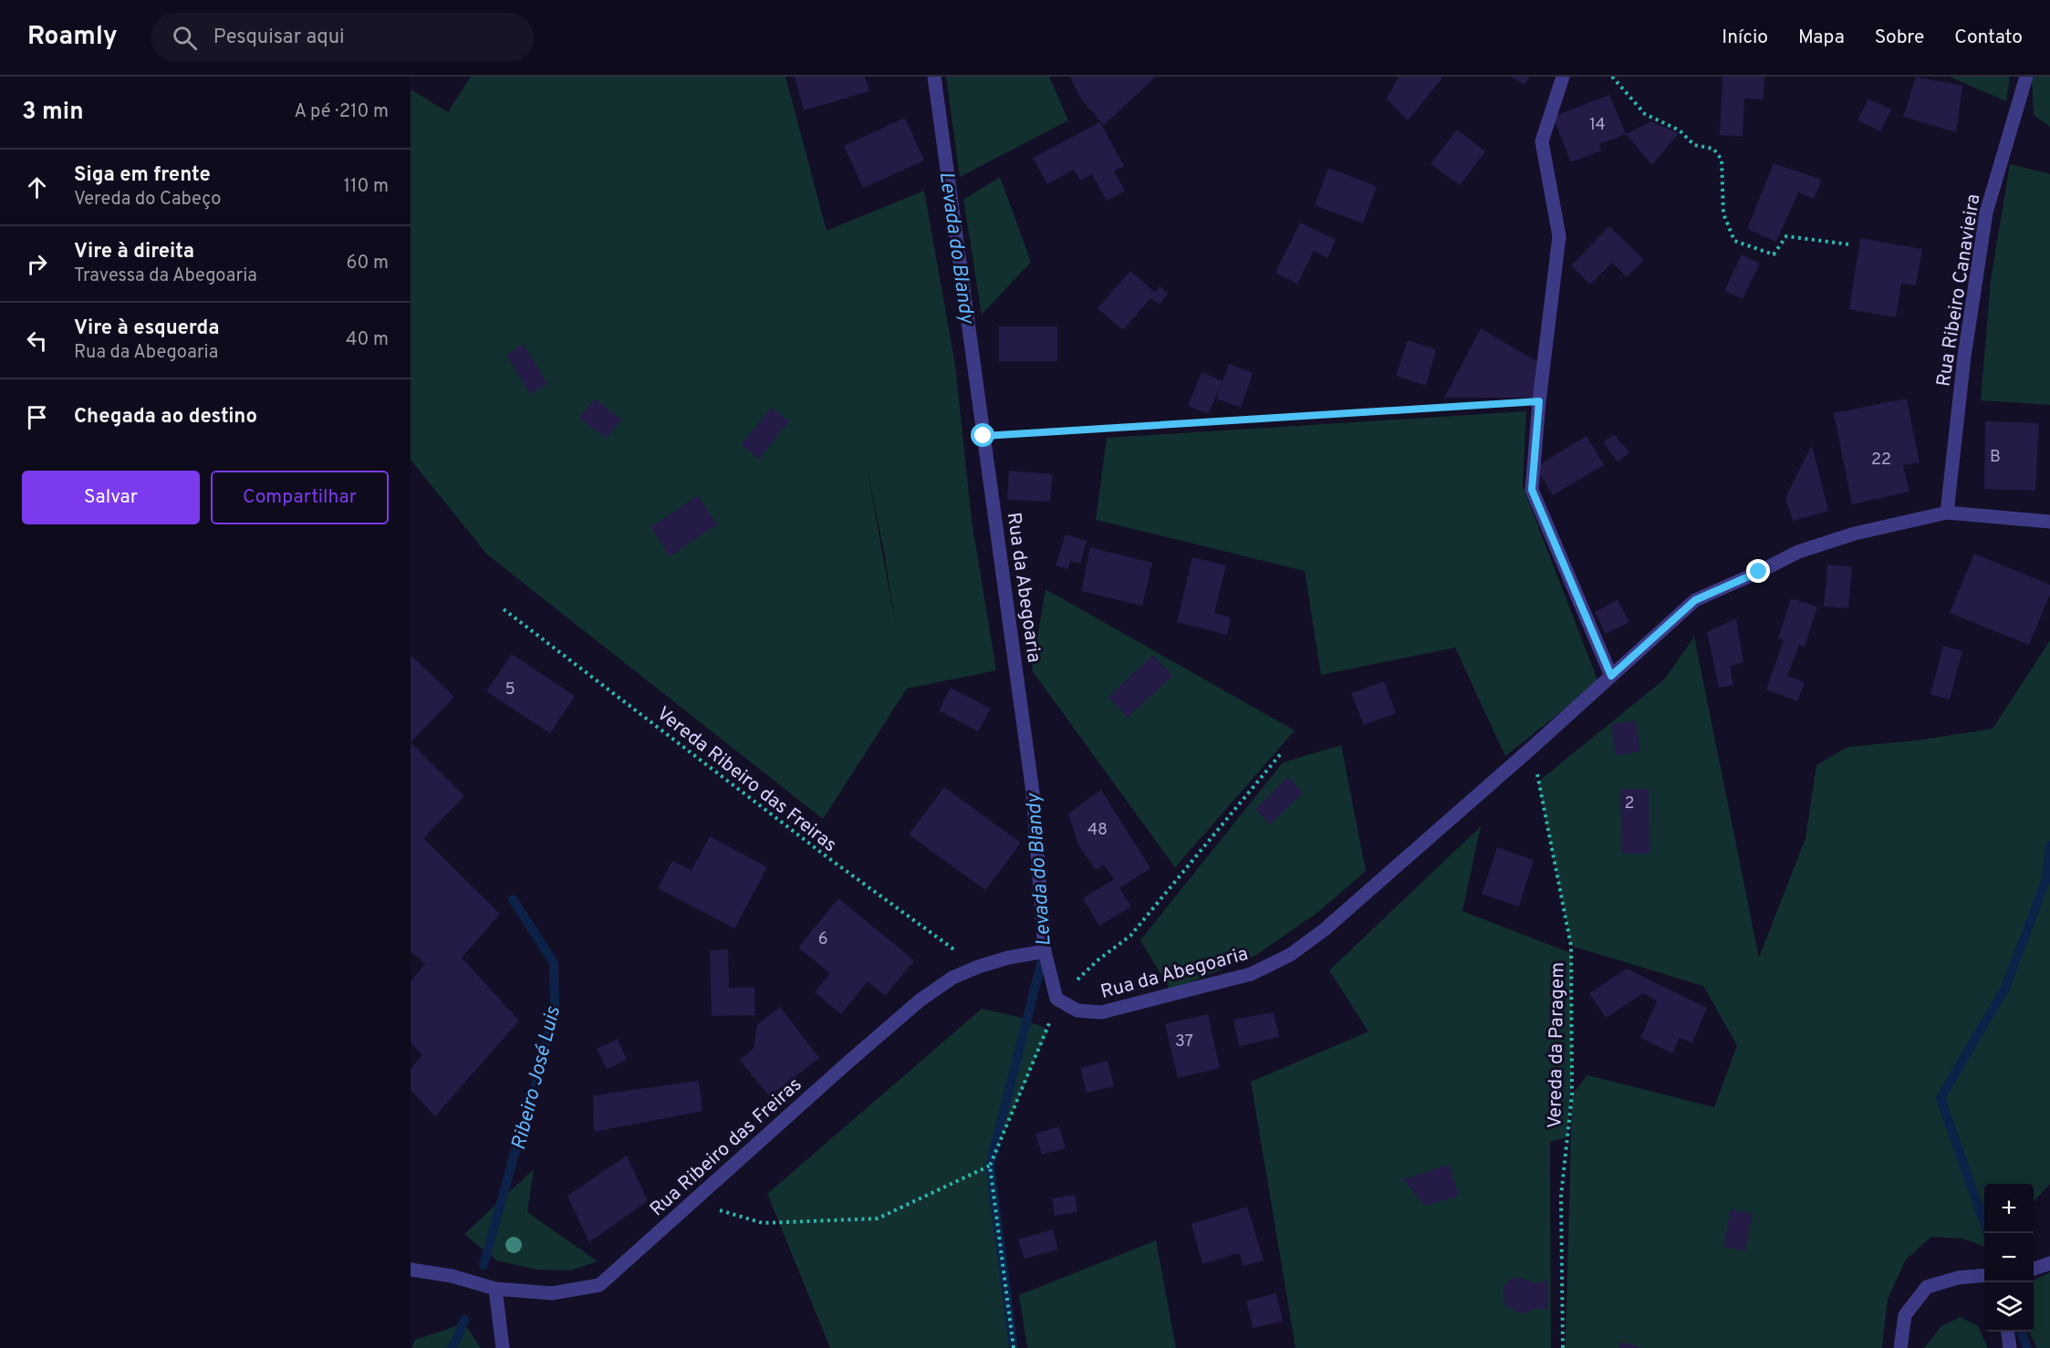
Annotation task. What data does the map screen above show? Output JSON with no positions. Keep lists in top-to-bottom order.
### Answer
{
  "streets": {
    "street": ["Rua Ribeiro Canavieira", "Rua da Abegoaria", "Rua Ribeiro das Freiras"],
    "path": ["Vereda Ribeiro das Freiras", "Vereda da Paragem"]
  },
  "crossings": [
    ["Rua Ribeiro Canavieira", "Rua da Abegoaria"],
    ["Rua da Abegoaria", "Vereda da Paragem"],
    ["Rua da Abegoaria", "Rua Ribeiro das Freiras"],
    ["Vereda Ribeiro das Freiras", "Rua Ribeiro das Freiras"]
  ],
  "water": ["Levada do Blandy", "Ribeiro José Luis"],
  "house_numbers": [
    "14",
    "B",
    "22",
    "5",
    "2",
    "48",
    "6",
    "37"
  ],
  "page": {
    "header": "Roamly",
    "search": "Pesquisar aqui",
    "nav": [
      "Início",
      "Mapa",
      "Sobre",
      "Contato"
    ],
    "heading": ["3 min", "A pé · 210 m"],
    "list": [
      ["Siga em frente", "Vereda do Cabeço", "110 m"],
      ["Vire à direita", "Travessa da Abegoaria", "60 m"],
      ["Vire à esquerda", "Rua da Abegoaria", "40 m"],
      "Chegada ao destino"
    ],
    "buttons": ["Salvar", "Compartilhar"],
    "map_buttons": ["+", "−"]
  }
}
